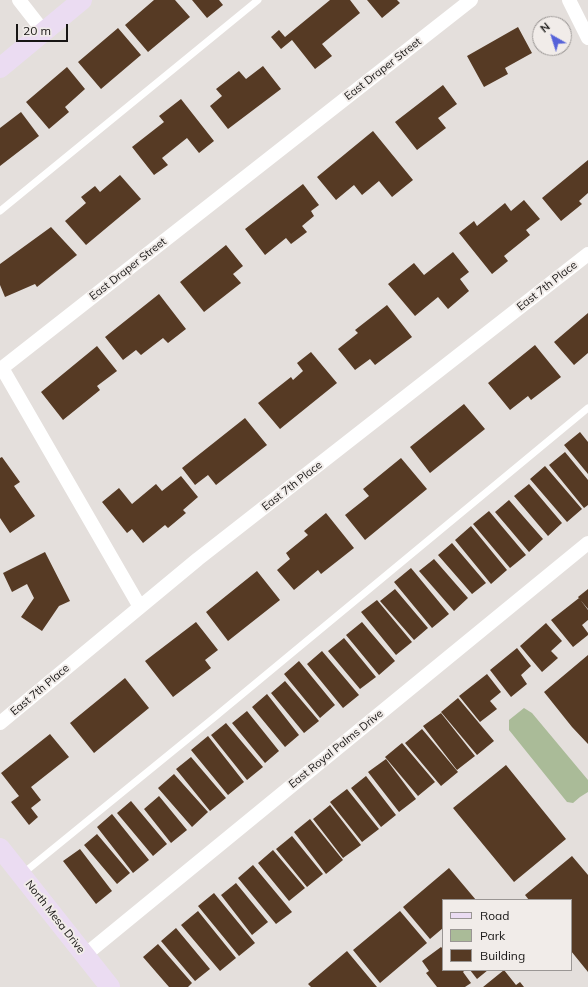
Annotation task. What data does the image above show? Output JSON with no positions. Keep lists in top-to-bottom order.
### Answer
{
  "streets": {
    "main road": ["North Mesa Drive"],
    "street": ["East Draper Street", "East 7th Place", "East Royal Palms Drive"]
  },
  "crossings": [
    ["East Draper Street", "East 7th Place"],
    ["East Royal Palms Drive", "North Mesa Drive"]
  ],
  "legend": ["Road", "Park", "Building"],
  "scale_bar": "20 m",
  "north": "top left"
}
